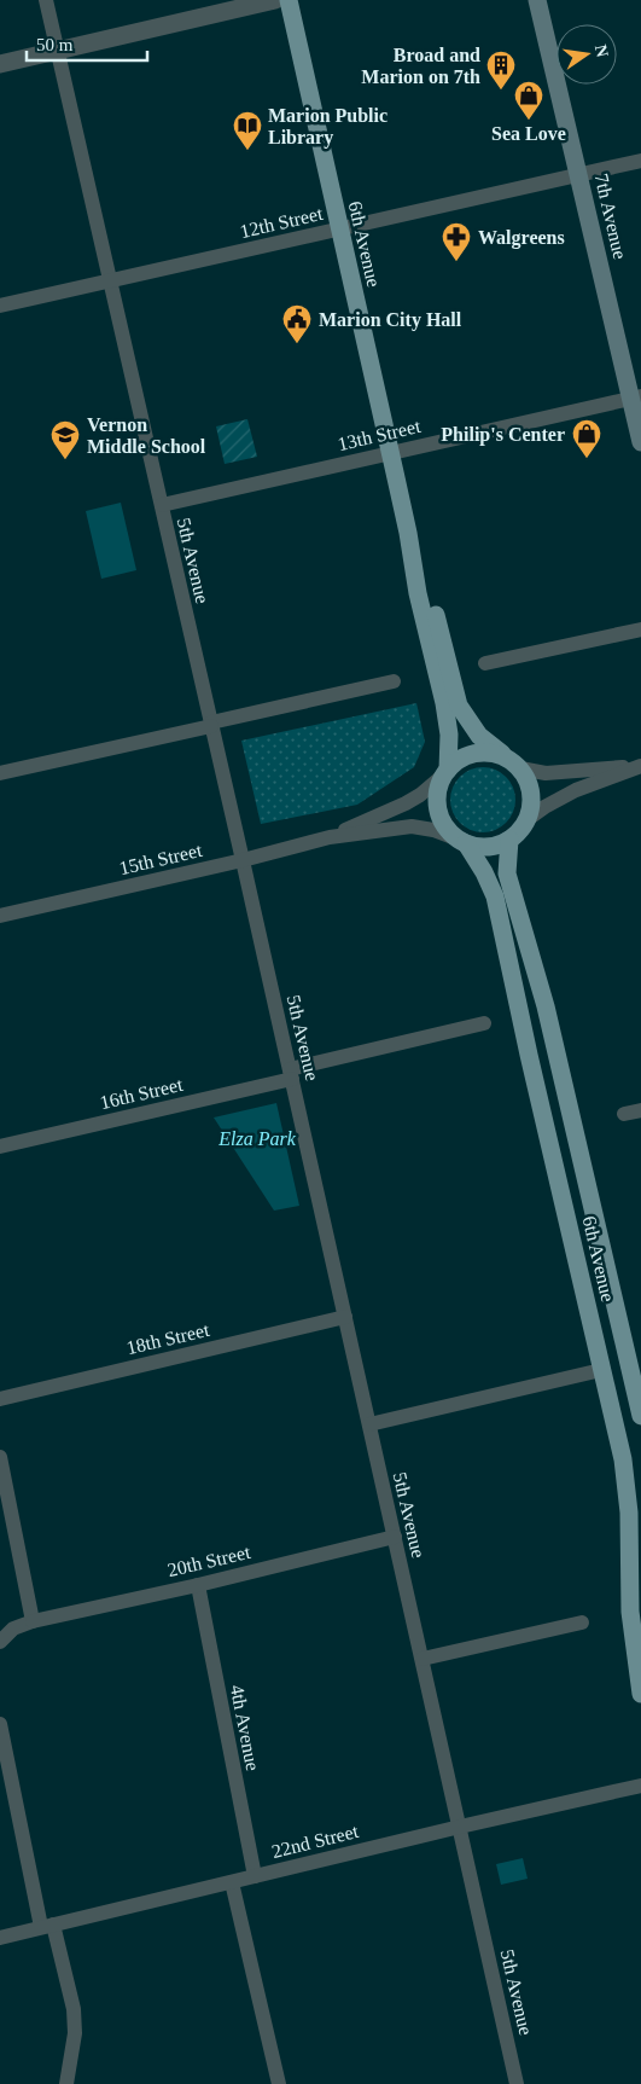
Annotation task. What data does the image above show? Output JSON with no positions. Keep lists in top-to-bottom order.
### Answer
{
  "streets": {
    "main road": ["7th Avenue", "6th Avenue"],
    "street": [
      "12th Street",
      "13th Street",
      "5th Avenue",
      "15th Street",
      "16th Street",
      "18th Street",
      "20th Street",
      "4th Avenue",
      "22nd Street"
    ]
  },
  "crossings": [
    ["7th Avenue", "12th Street"],
    ["7th Avenue", "13th Street"],
    ["12th Street", "6th Avenue"],
    ["12th Street", "5th Avenue"],
    ["6th Avenue", "13th Street"],
    ["6th Avenue", "15th Street"],
    ["13th Street", "5th Avenue"],
    ["5th Avenue", "15th Street"],
    ["5th Avenue", "16th Street"],
    ["5th Avenue", "18th Street"],
    ["5th Avenue", "20th Street"],
    ["5th Avenue", "22nd Street"],
    ["20th Street", "4th Avenue"],
    ["4th Avenue", "22nd Street"]
  ],
  "parks": ["Elza Park"],
  "places": {
    "building": ["Broad and Marion on 7th"],
    "shop": ["Sea Love", "Philip's Center"],
    "library": ["Marion Public Library"],
    "pharmacy": ["Walgreens"],
    "public building": ["Marion City Hall"],
    "school or university": ["Vernon Middle School"]
  },
  "scale_bar": "50 m",
  "north": "right"
}
